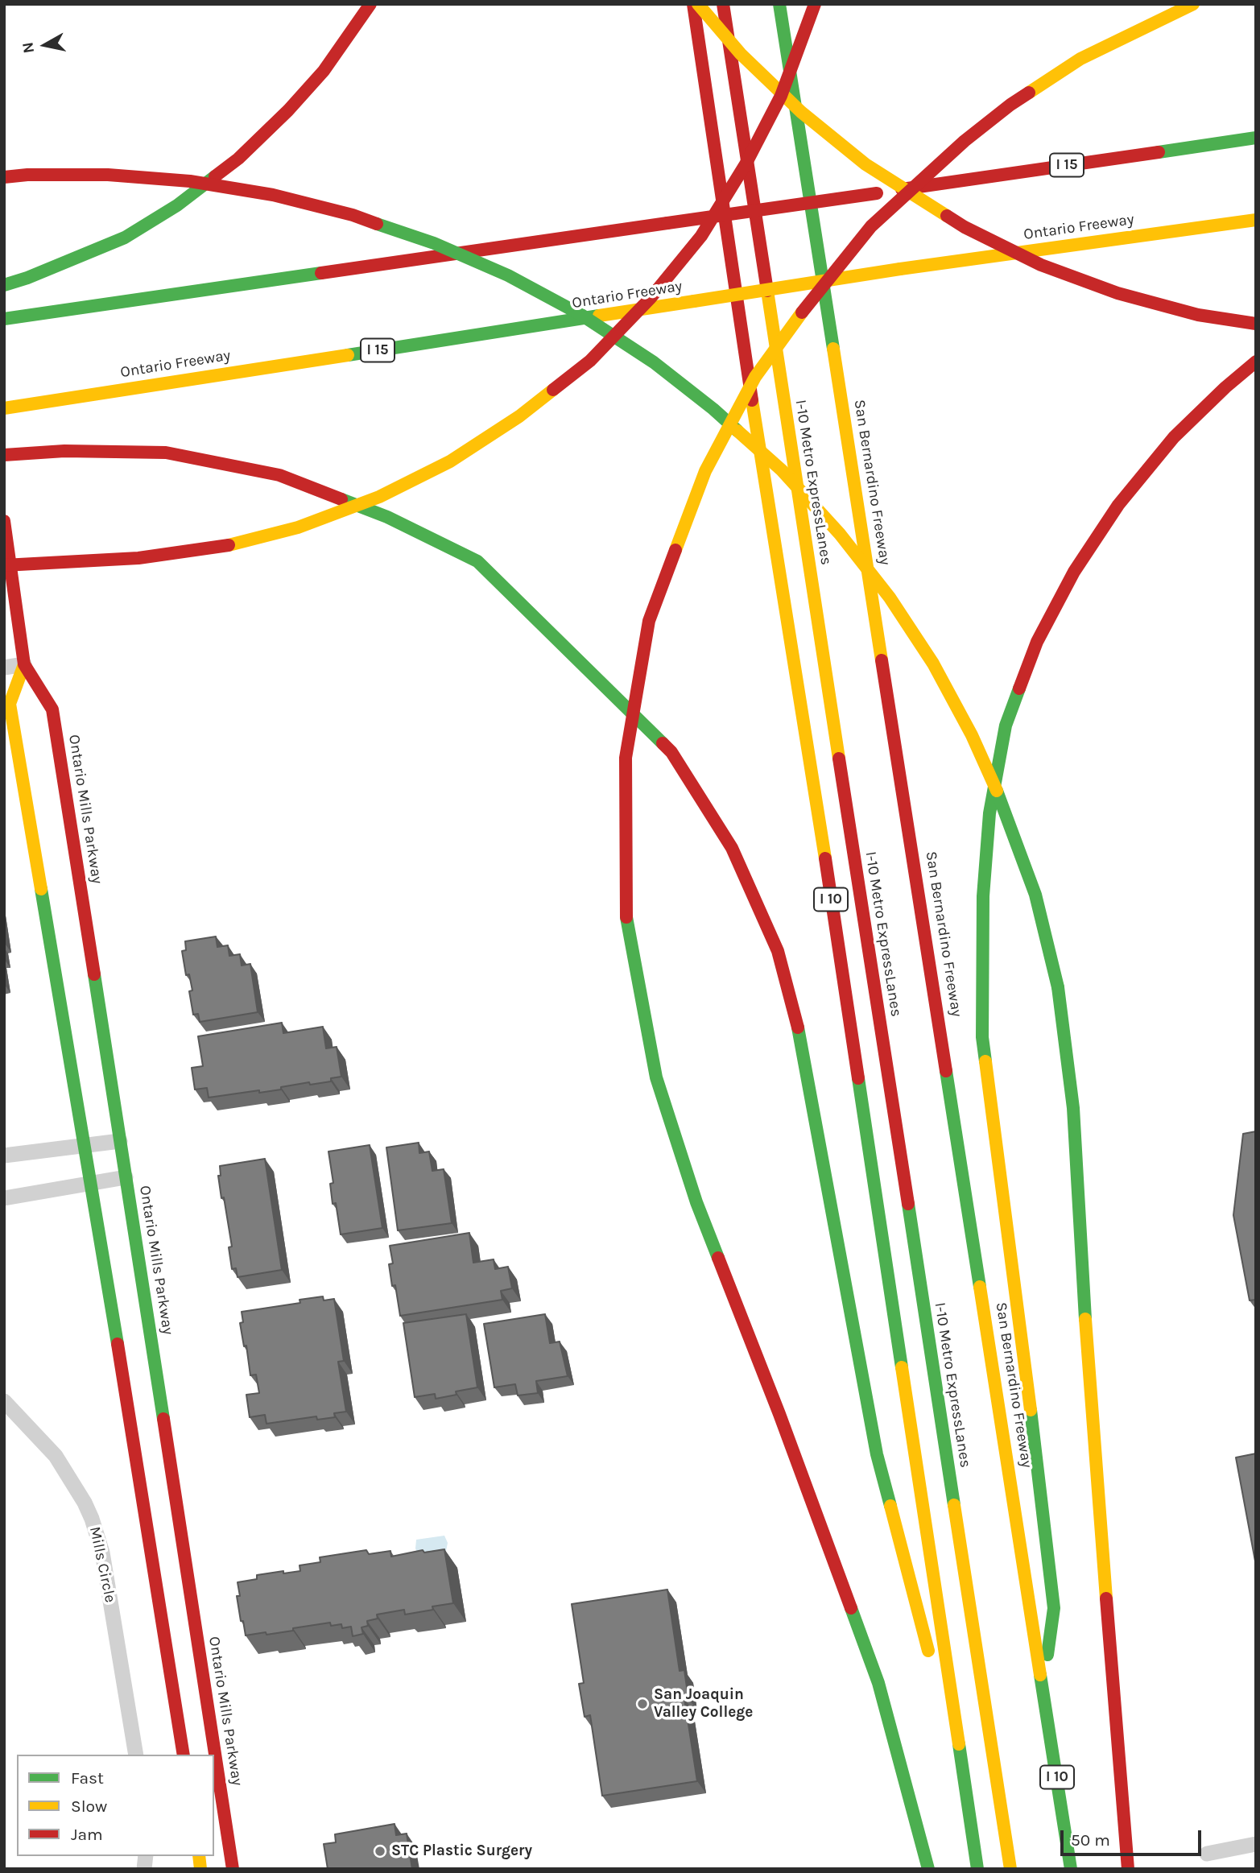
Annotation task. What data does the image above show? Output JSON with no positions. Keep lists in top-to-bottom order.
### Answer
{
  "streets": {
    "main road": [
      "I 15",
      "Ontario Freeway",
      "I-10 Metro ExpressLanes",
      "San Bernardino Freeway",
      "Ontario Mills Parkway",
      "I 10"
    ],
    "street": ["Mills Circle"]
  },
  "places": ["San Joaquin Valley College", "STC Plastic Surgery"],
  "legend": ["Fast", "Slow", "Jam"],
  "scale_bar": "50 m",
  "north": "left"
}
